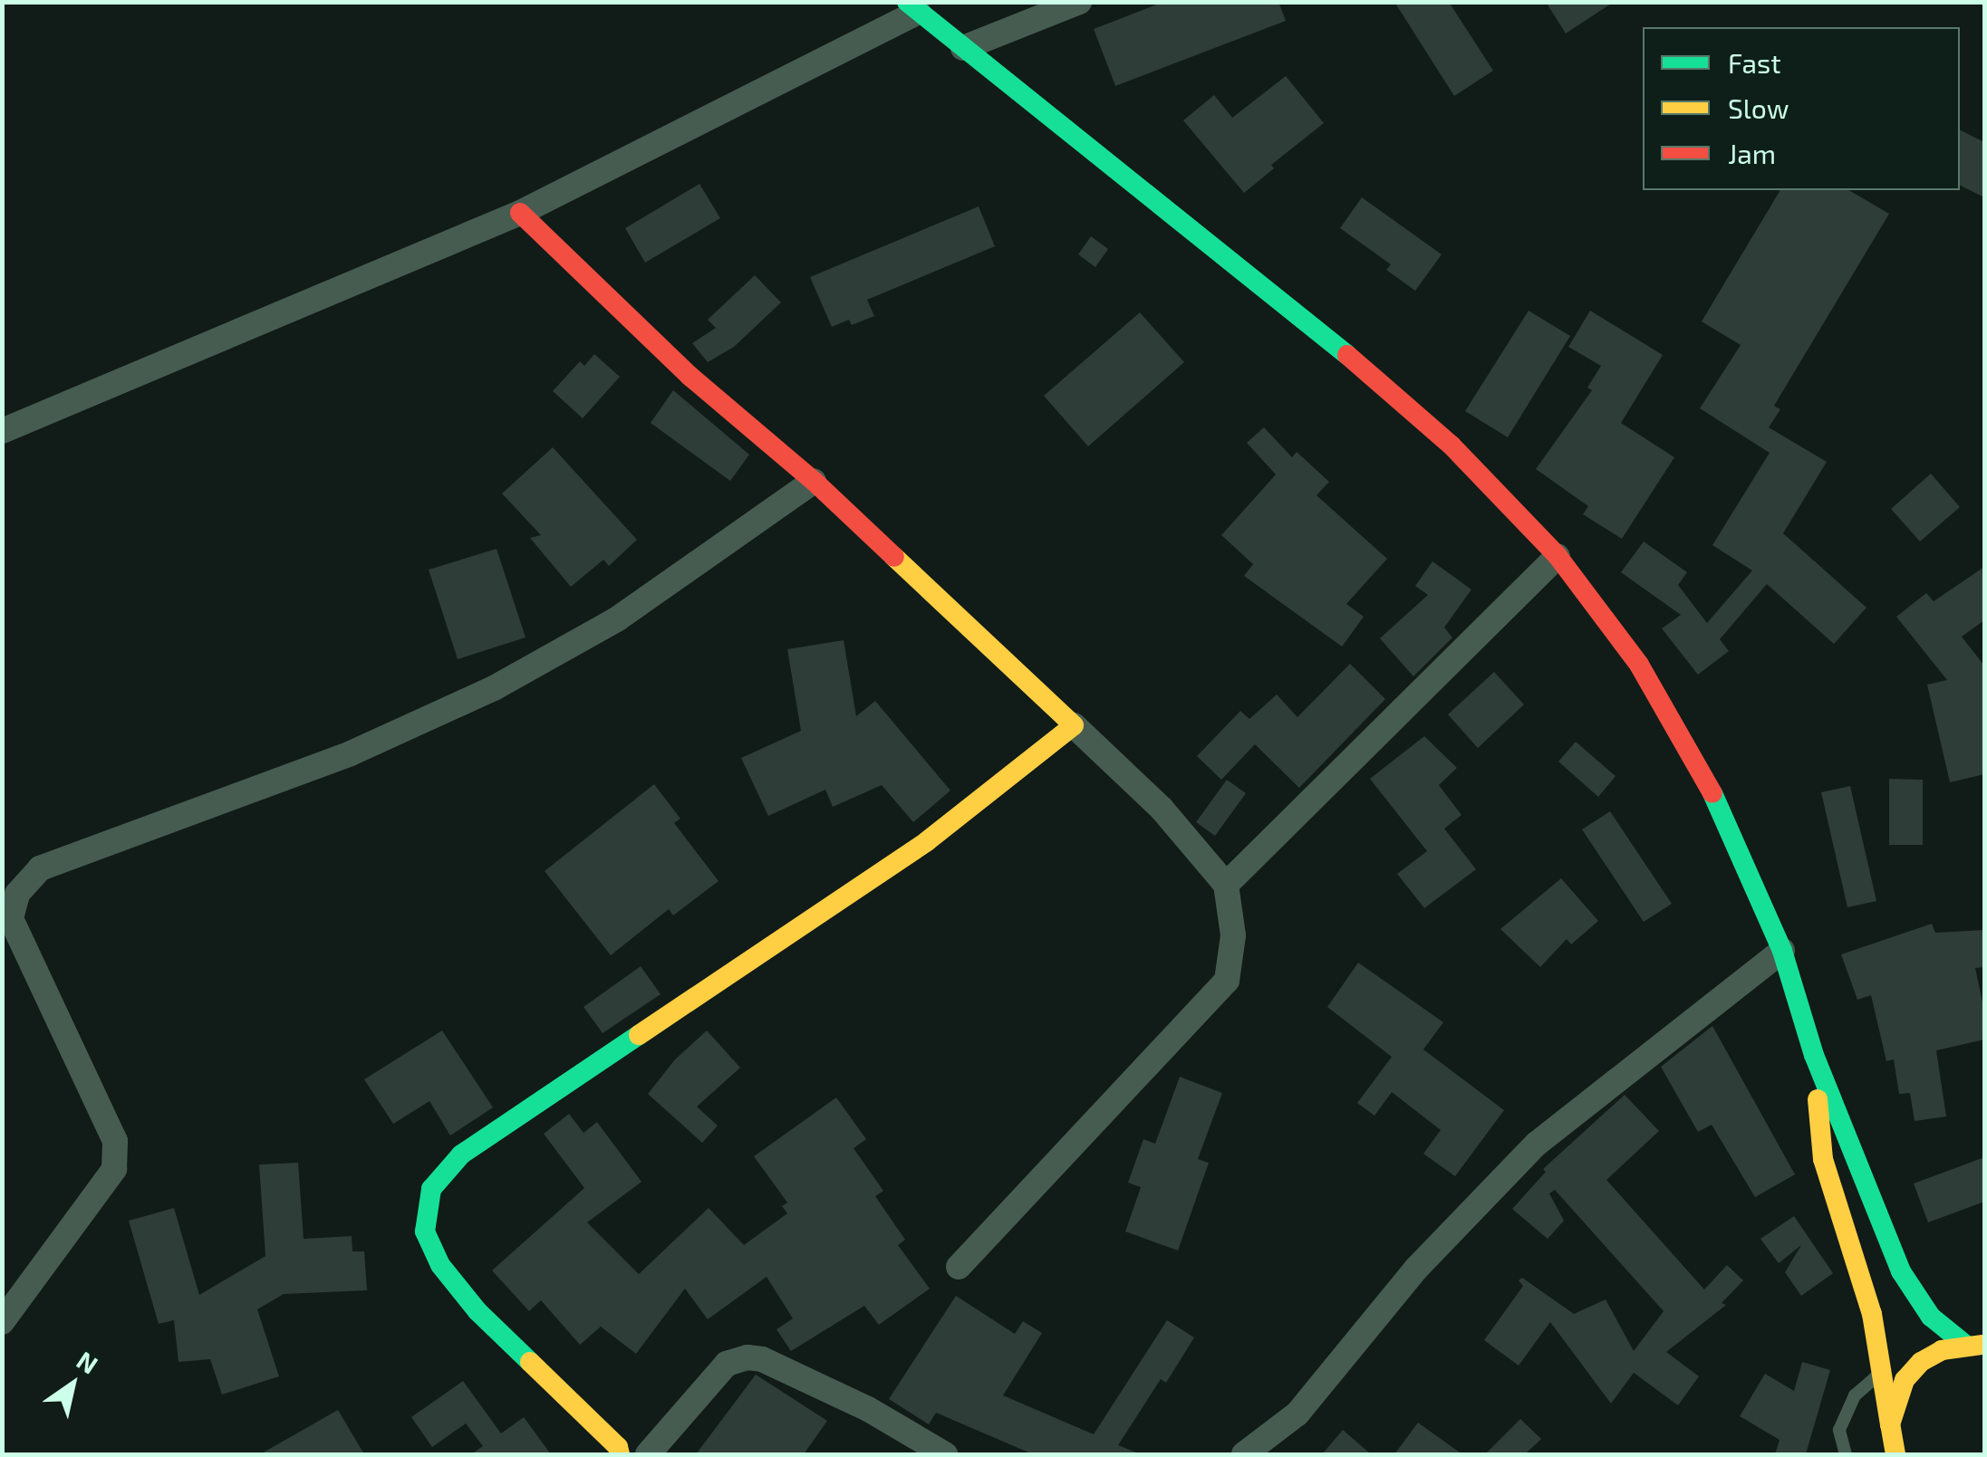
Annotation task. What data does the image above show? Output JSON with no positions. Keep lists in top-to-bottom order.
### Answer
{
  "legend": ["Fast", "Slow", "Jam"],
  "north": "top right"
}
